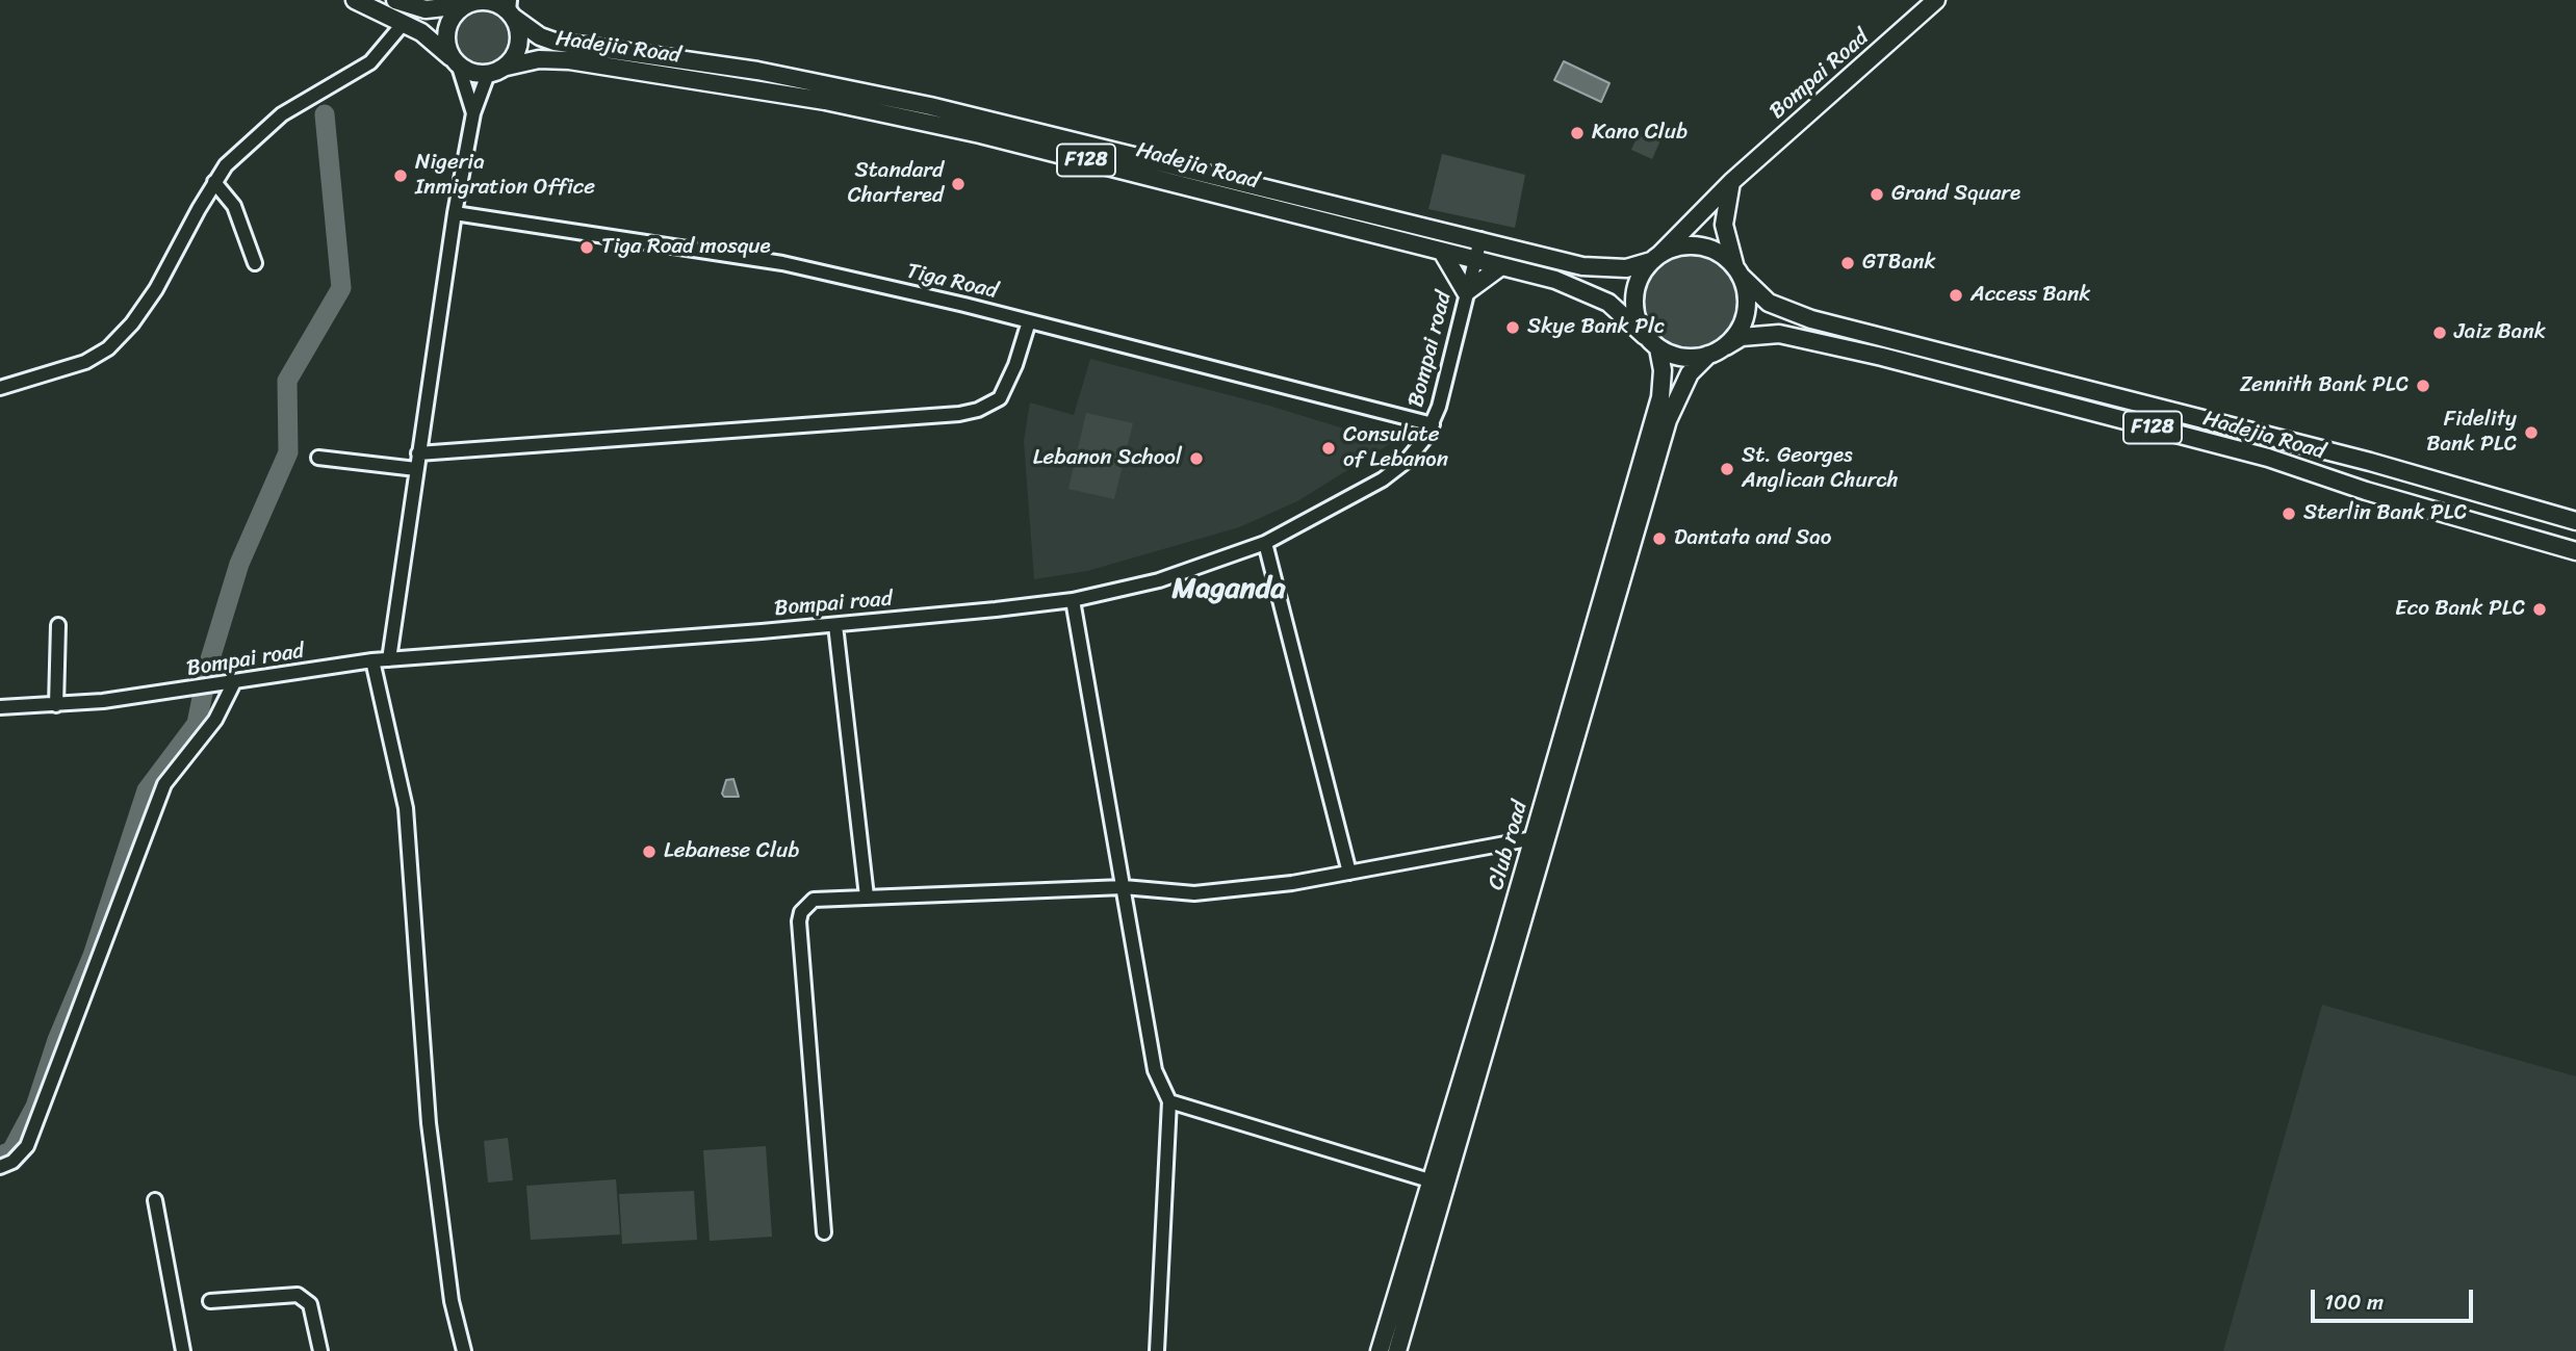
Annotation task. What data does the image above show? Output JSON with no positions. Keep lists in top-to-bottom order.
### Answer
{
  "streets": {
    "main road": [
      "Hadejia Road",
      "Bompai Road",
      "F128",
      "Club road"
    ],
    "street": ["Tiga Road", "Bompai road"]
  },
  "crossings": [
    ["Hadejia Road", "Bompai Road"],
    ["Hadejia Road", "F128"],
    ["Hadejia Road", "Bompai road"],
    ["Hadejia Road", "Club road"],
    ["Bompai Road", "F128"],
    ["Bompai Road", "Club road"],
    ["F128", "Club road"],
    ["Tiga Road", "Bompai road"]
  ],
  "districts": ["Maganda"],
  "places": [
    "Kano Club",
    "Nigeria Inmigration Office",
    "Standard Chartered",
    "Grand Square",
    "Tiga Road mosque",
    "GTBank",
    "Access Bank",
    "Skye Bank Plc",
    "Jaiz Bank",
    "Zennith Bank PLC",
    "Fidelity Bank PLC",
    "Consulate of Lebanon",
    "Lebanon School",
    "St. Georges Anglican Church",
    "Sterlin Bank PLC",
    "Dantata and Sao",
    "Eco Bank PLC",
    "Lebanese Club"
  ],
  "scale_bar": "100 m"
}
